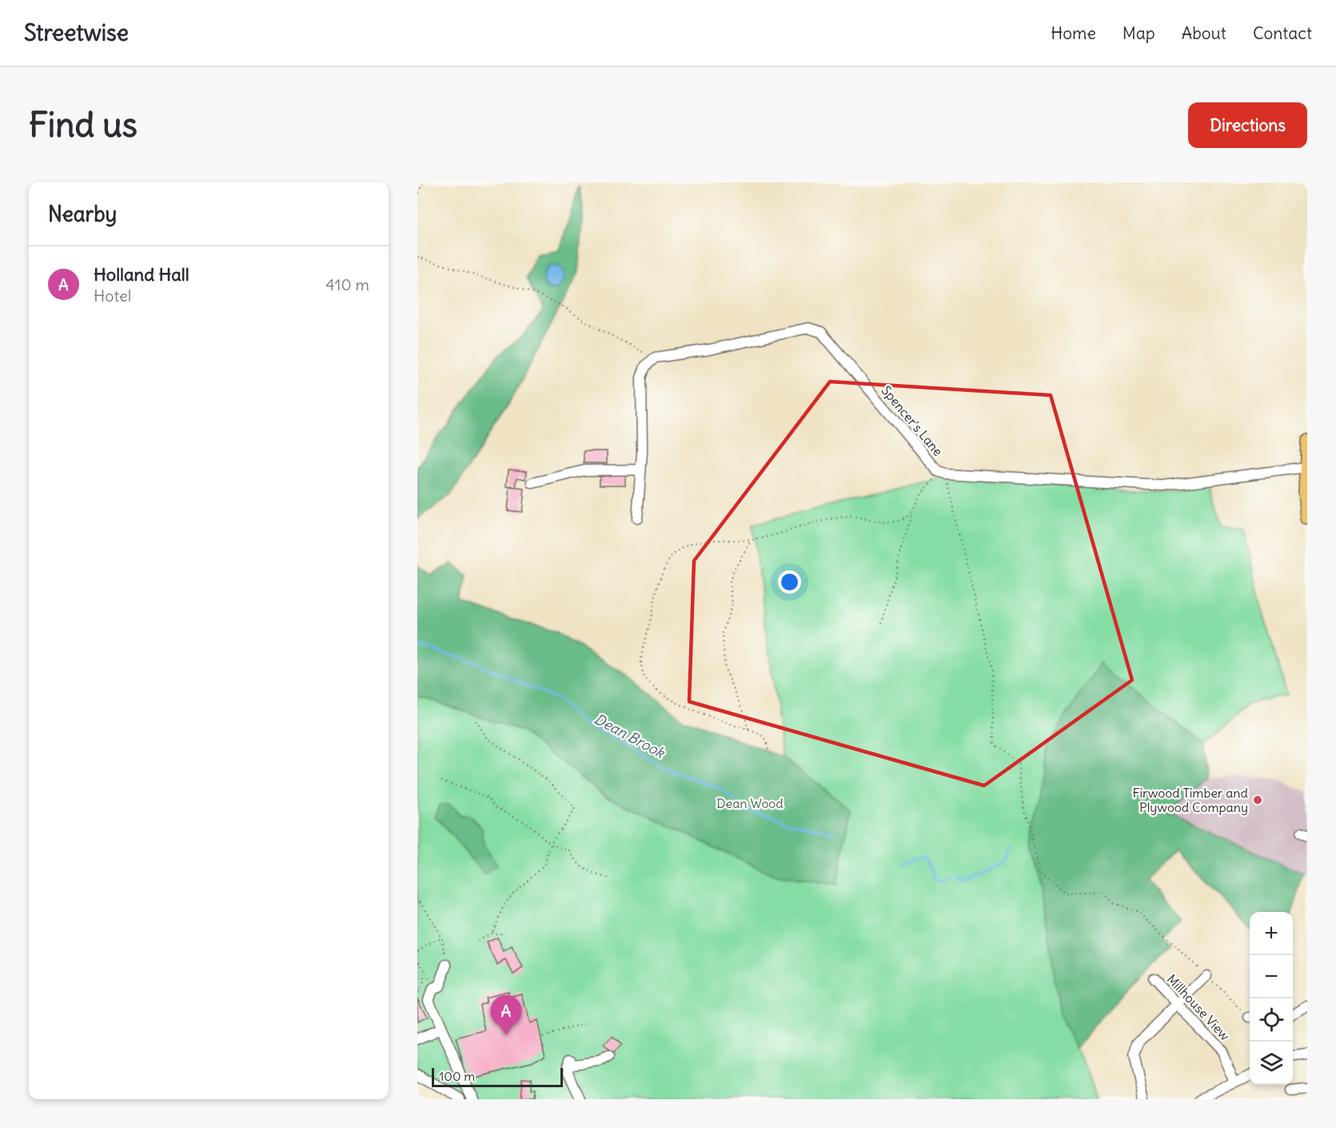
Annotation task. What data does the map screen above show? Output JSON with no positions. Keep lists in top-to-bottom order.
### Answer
{
  "streets": {
    "street": ["Spencer's Lane", "Millhouse View"]
  },
  "water": ["Dean Brook"],
  "parks": ["Dean Wood"],
  "places": ["Firwood Timber and Plywood Company"],
  "scale_bar": "100 m",
  "page": {
    "header": "Streetwise",
    "nav": [
      "Home",
      "Map",
      "About",
      "Contact"
    ],
    "buttons": "Directions",
    "title": "Find us",
    "heading": "Nearby",
    "list": [
      {
        "mark": "A",
        "name": "Holland Hall",
        "note": "Hotel",
        "value": "410 m"
      }
    ],
    "map_buttons": ["+", "−"],
    "pins": "A",
    "scale": "100 m"
  }
}
